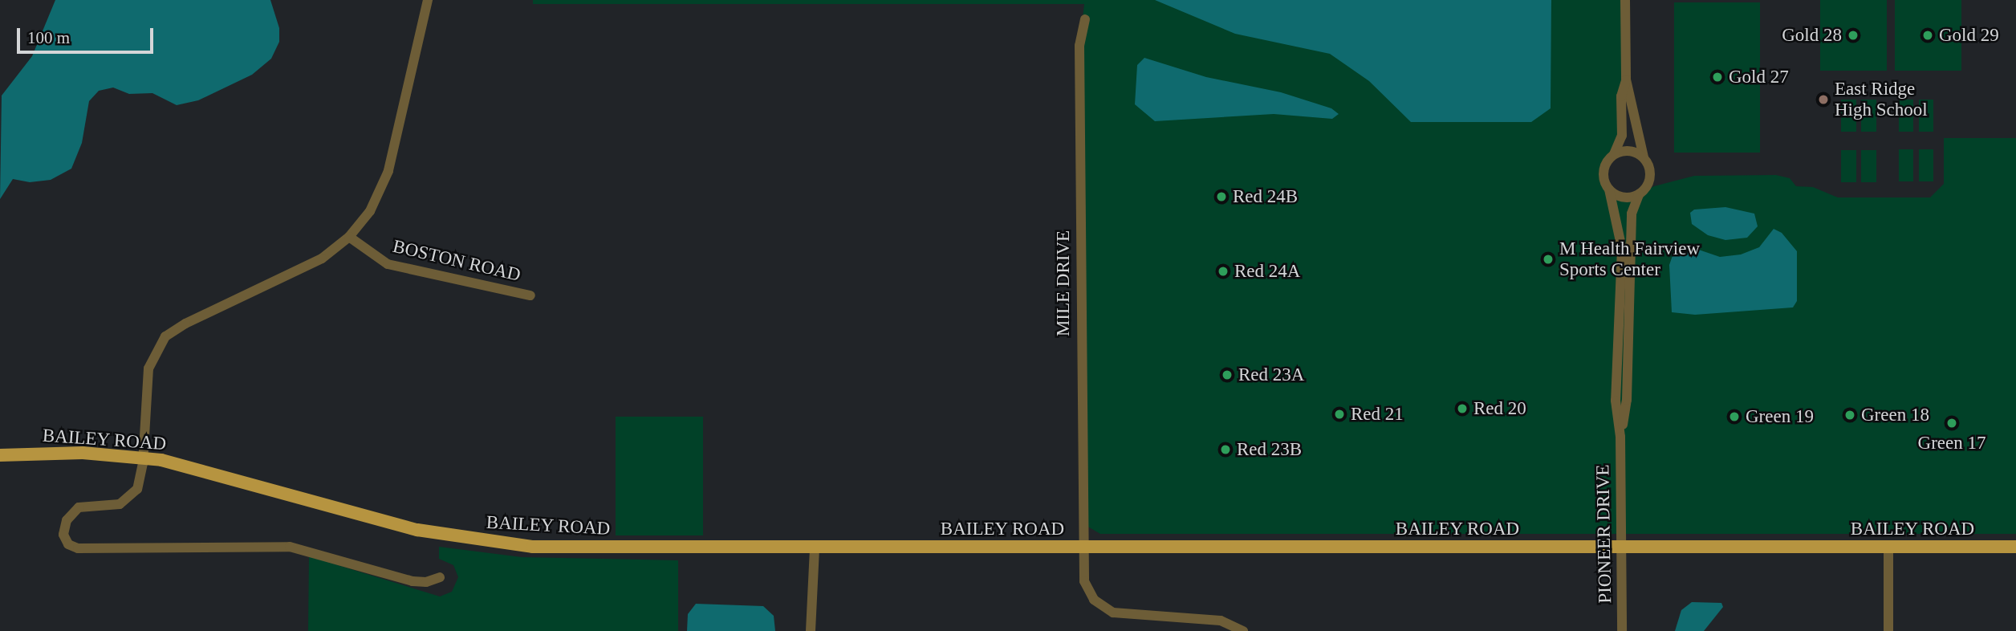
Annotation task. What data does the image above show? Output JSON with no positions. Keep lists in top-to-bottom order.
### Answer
{
  "streets": {
    "main road": ["BAILEY ROAD"],
    "street": ["BOSTON ROAD", "MILE DRIVE", "PIONEER DRIVE"]
  },
  "crossings": [
    ["MILE DRIVE", "BAILEY ROAD"],
    ["BAILEY ROAD", "PIONEER DRIVE"]
  ],
  "places": [
    "Gold 28",
    "Gold 29",
    "Gold 27",
    "East Ridge High School",
    "Red 24B",
    "M Health Fairview Sports Center",
    "Red 24A",
    "Red 23A",
    "Red 20",
    "Red 21",
    "Green 18",
    "Green 19",
    "Green 17",
    "Red 23B"
  ],
  "scale_bar": "100 m"
}
